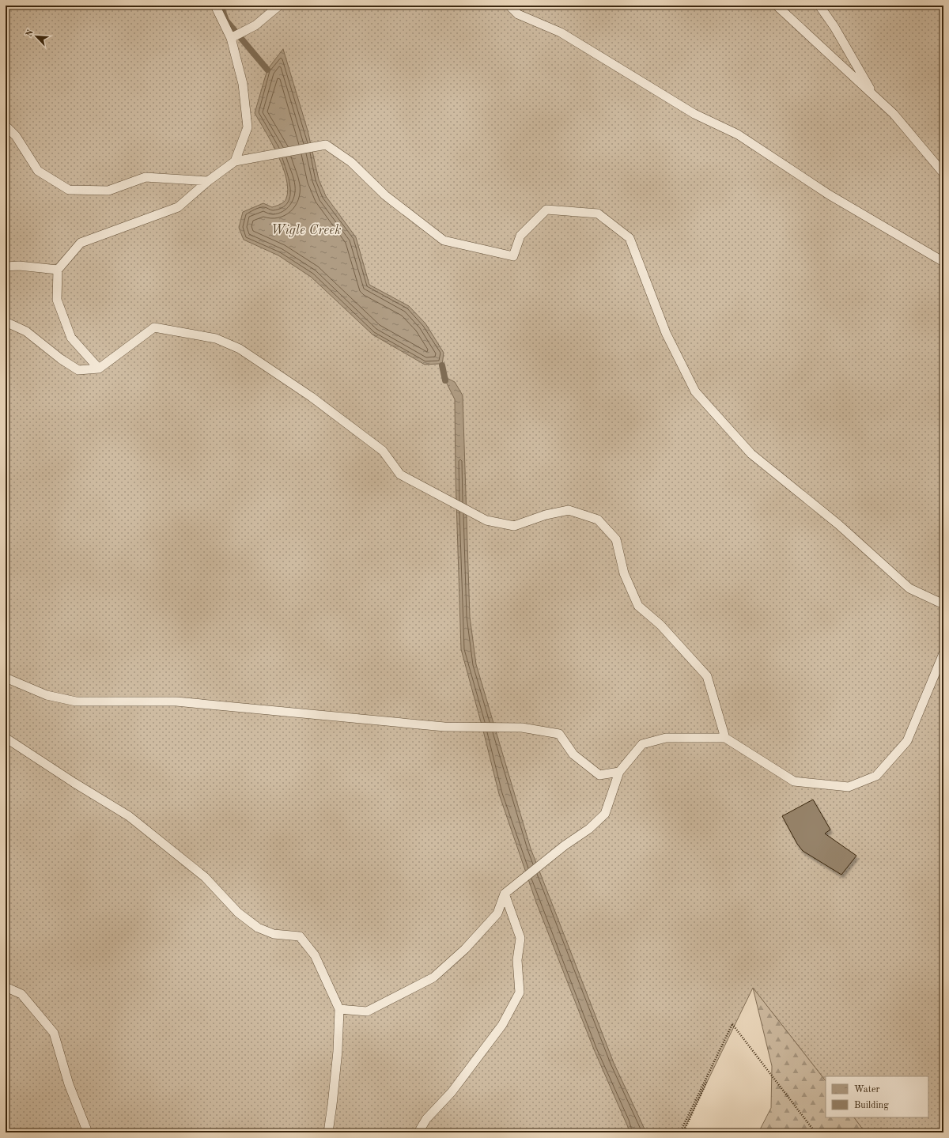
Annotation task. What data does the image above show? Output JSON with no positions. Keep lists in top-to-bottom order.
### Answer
{
  "water": ["Wigle Creek"],
  "legend": ["Water", "Building"],
  "north": "top left"
}
